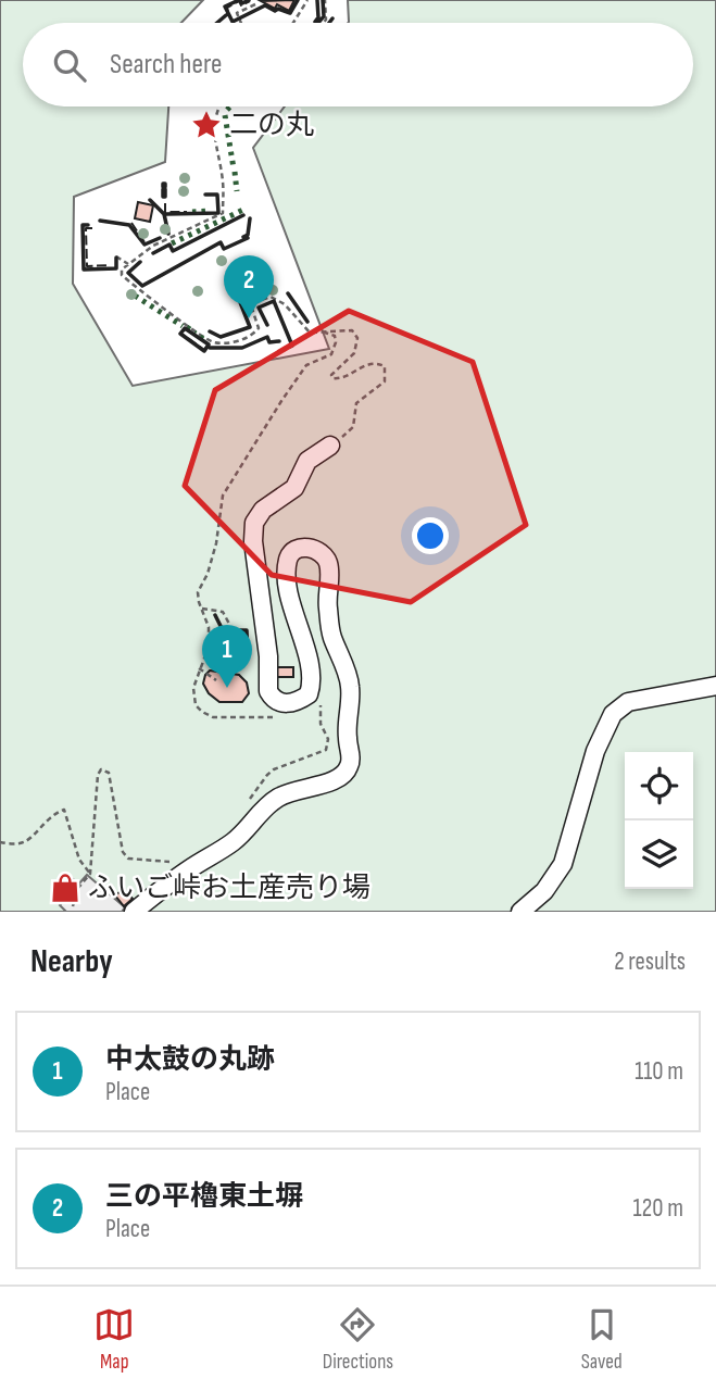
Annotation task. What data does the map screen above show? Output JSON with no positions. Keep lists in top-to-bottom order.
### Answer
{
  "places": {
    "place": ["二の丸"],
    "shop": ["ふいご峠お土産売り場"]
  },
  "page": {
    "search": "Search here",
    "pins": ["2", "1"],
    "heading": ["Nearby", "2 results"],
    "list": [
      {
        "mark": "1",
        "name": "中太鼓の丸跡",
        "note": "Place",
        "value": "110 m"
      },
      {
        "mark": "2",
        "name": "三の平櫓東土塀",
        "note": "Place",
        "value": "120 m"
      }
    ],
    "nav": ["Map", "Directions", "Saved"]
  }
}
